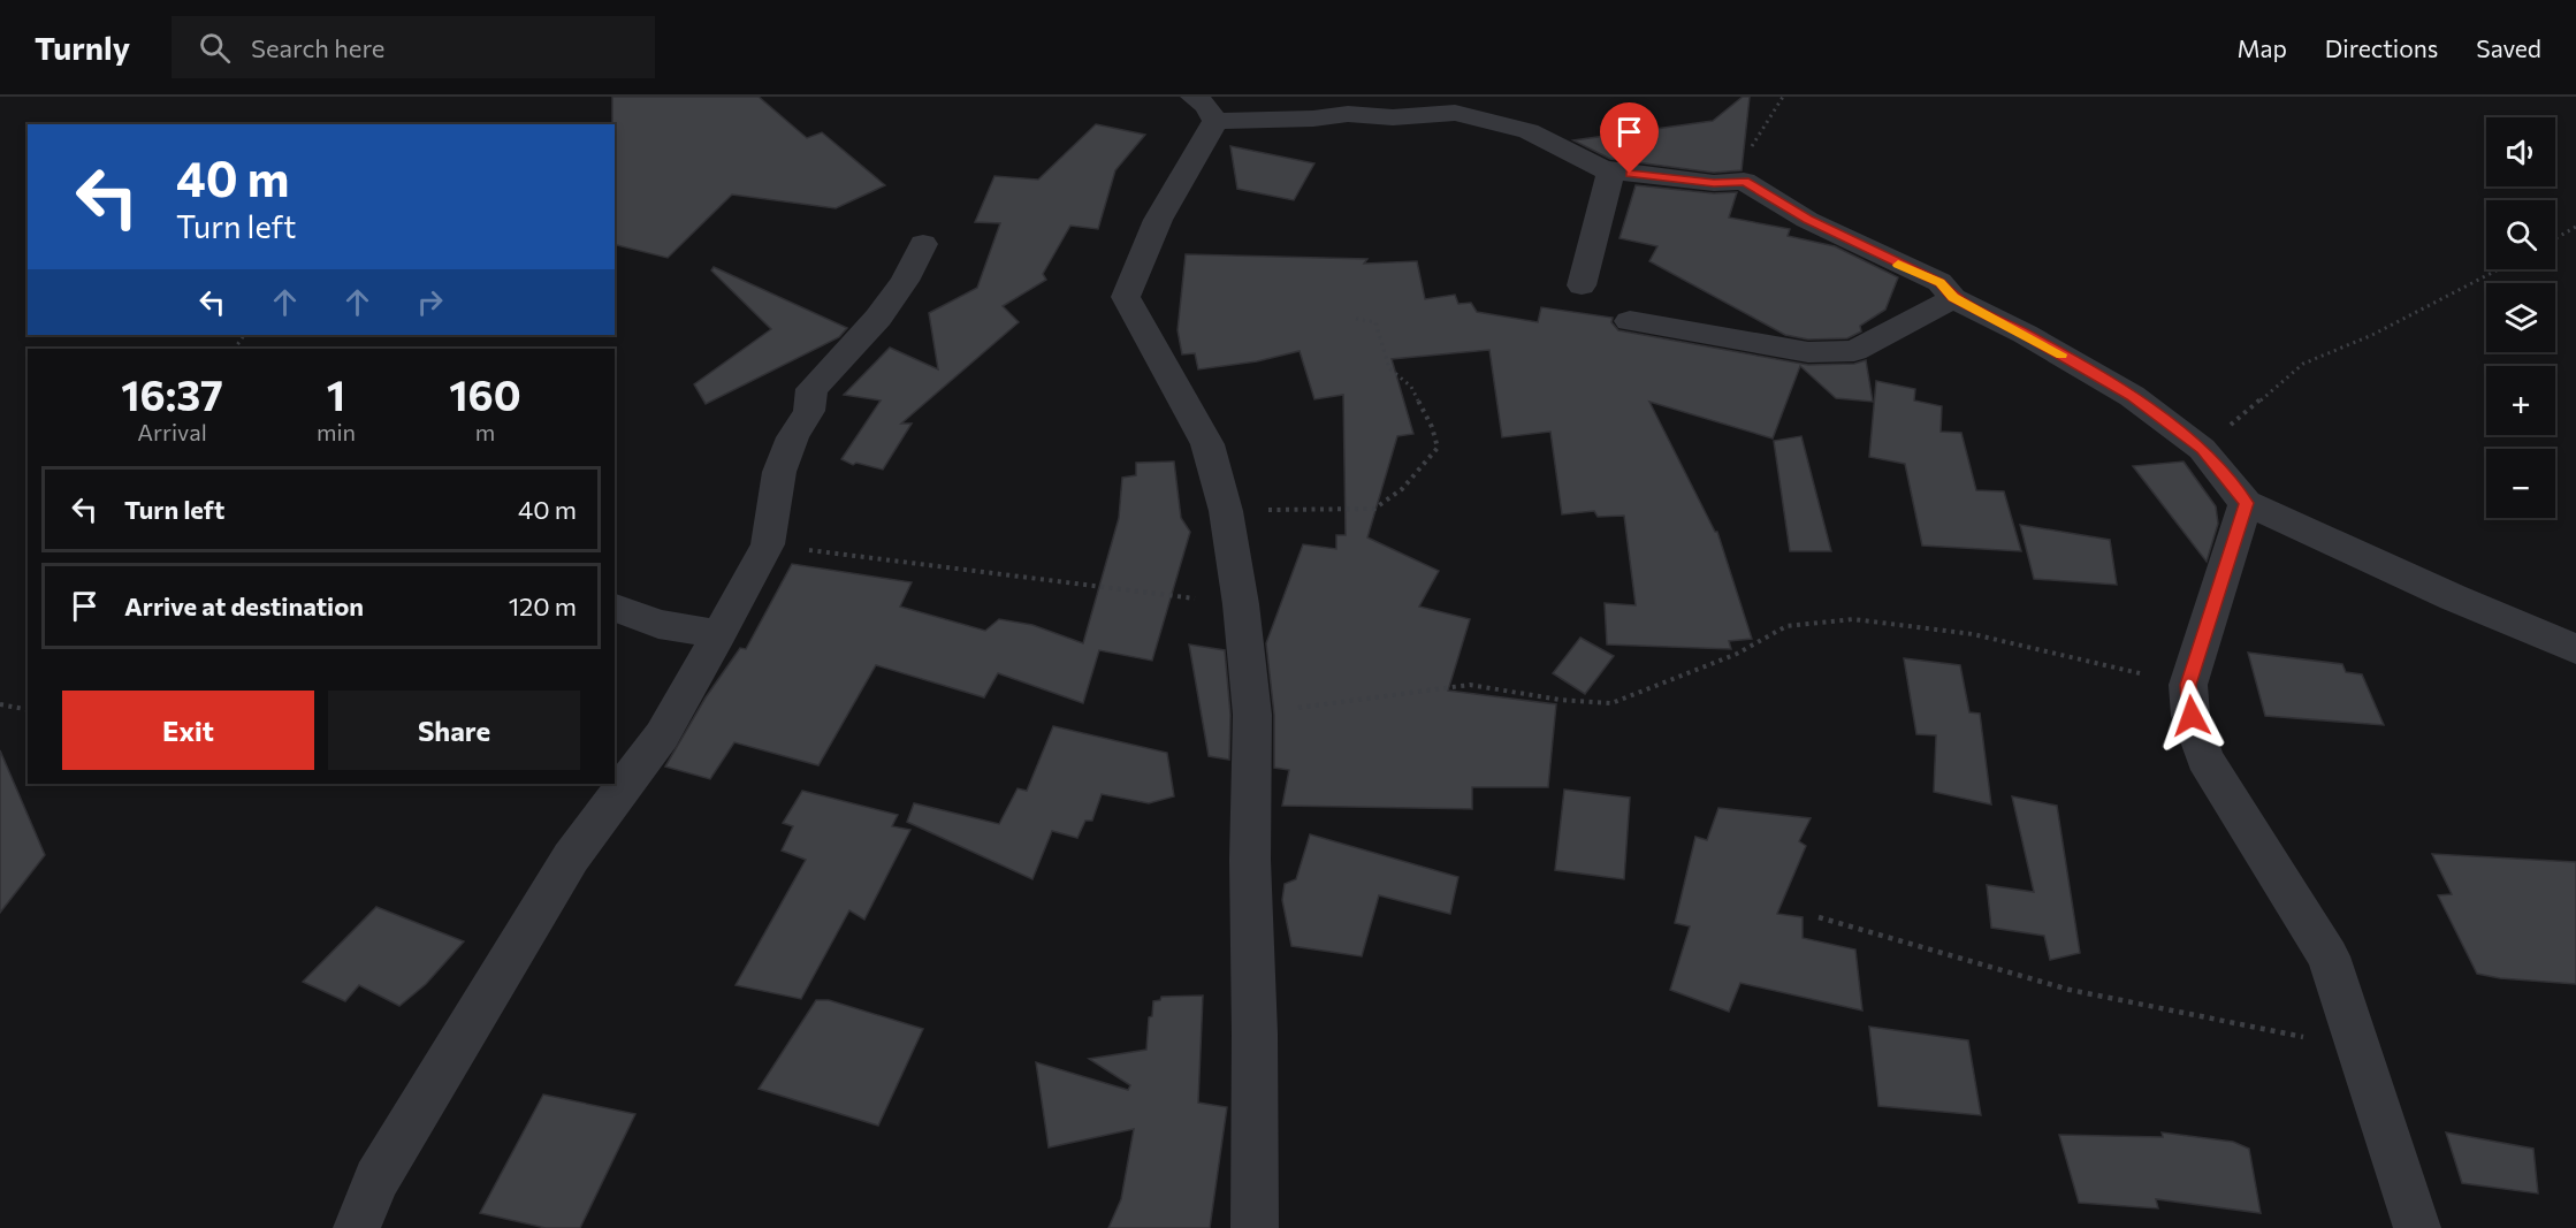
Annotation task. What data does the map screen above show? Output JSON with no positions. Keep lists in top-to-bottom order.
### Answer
{
  "page": {
    "header": "Turnly",
    "search": "Search here",
    "nav": ["Map", "Directions", "Saved"],
    "map_buttons": ["+", "−"],
    "turn": ["40 m", "Turn left"],
    "eta": [
      "16:37",
      "Arrival",
      "1",
      "min",
      "160",
      "m"
    ],
    "list": [
      {
        "name": "Turn left",
        "value": "40 m"
      },
      {
        "name": "Arrive at destination",
        "value": "120 m"
      }
    ],
    "buttons": ["Exit", "Share"]
  }
}
